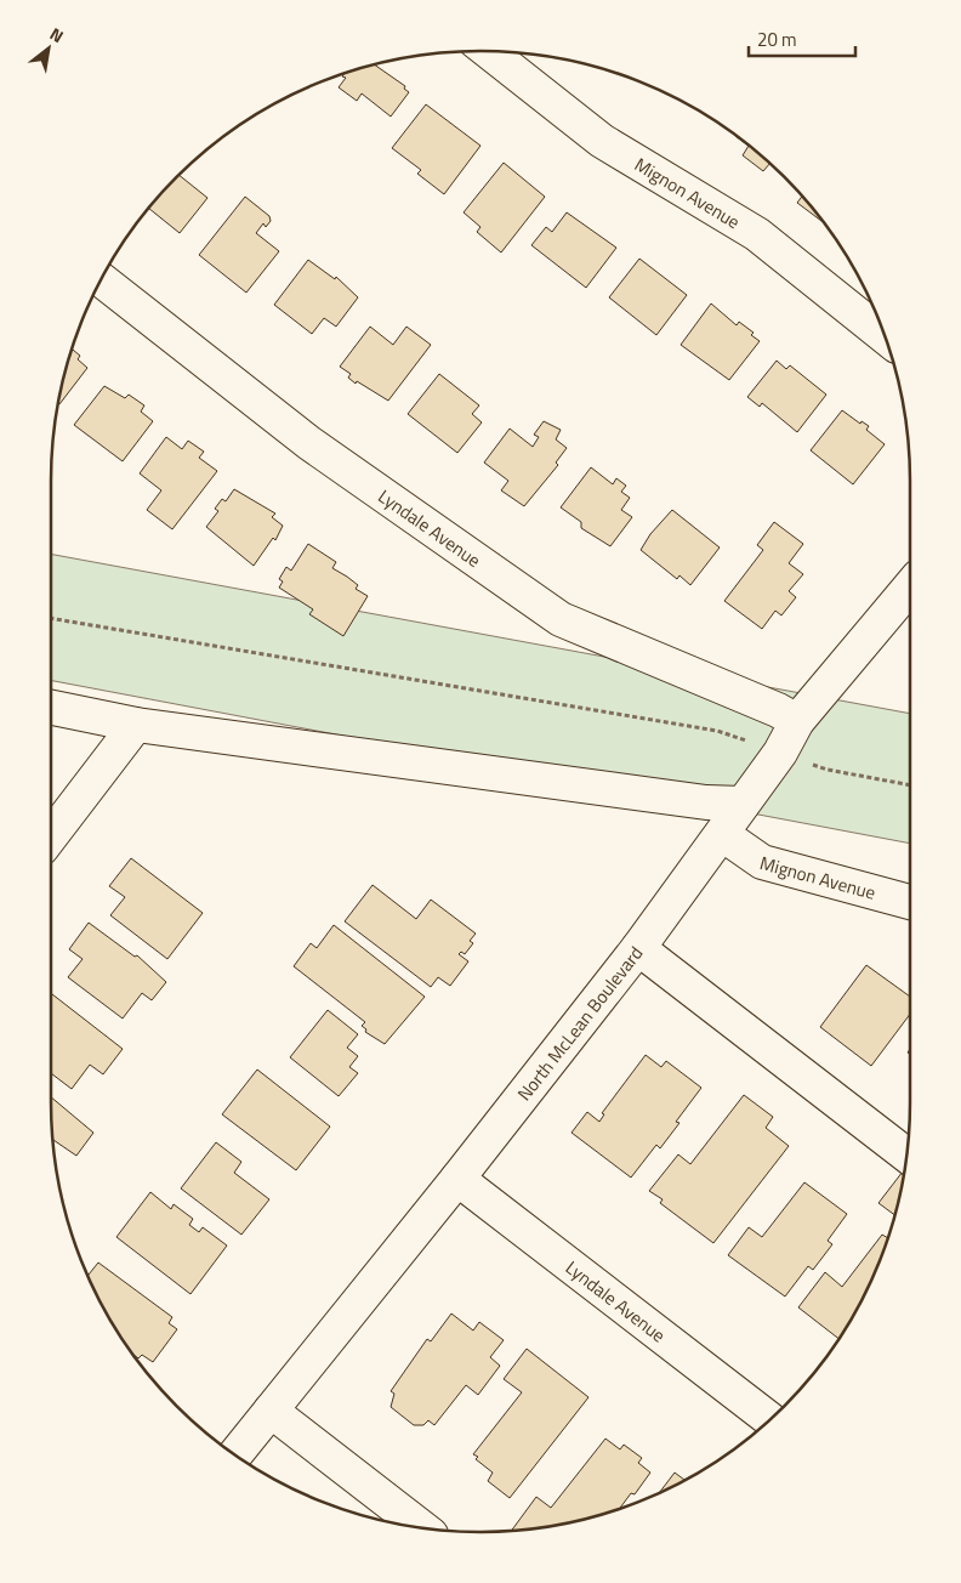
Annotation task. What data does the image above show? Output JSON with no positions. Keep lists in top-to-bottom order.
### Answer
{
  "streets": {
    "street": ["Mignon Avenue", "Lyndale Avenue", "North McLean Boulevard"]
  },
  "crossings": [
    ["Mignon Avenue", "North McLean Boulevard"],
    ["Lyndale Avenue", "North McLean Boulevard"]
  ],
  "scale_bar": "20 m",
  "north": "top right"
}
